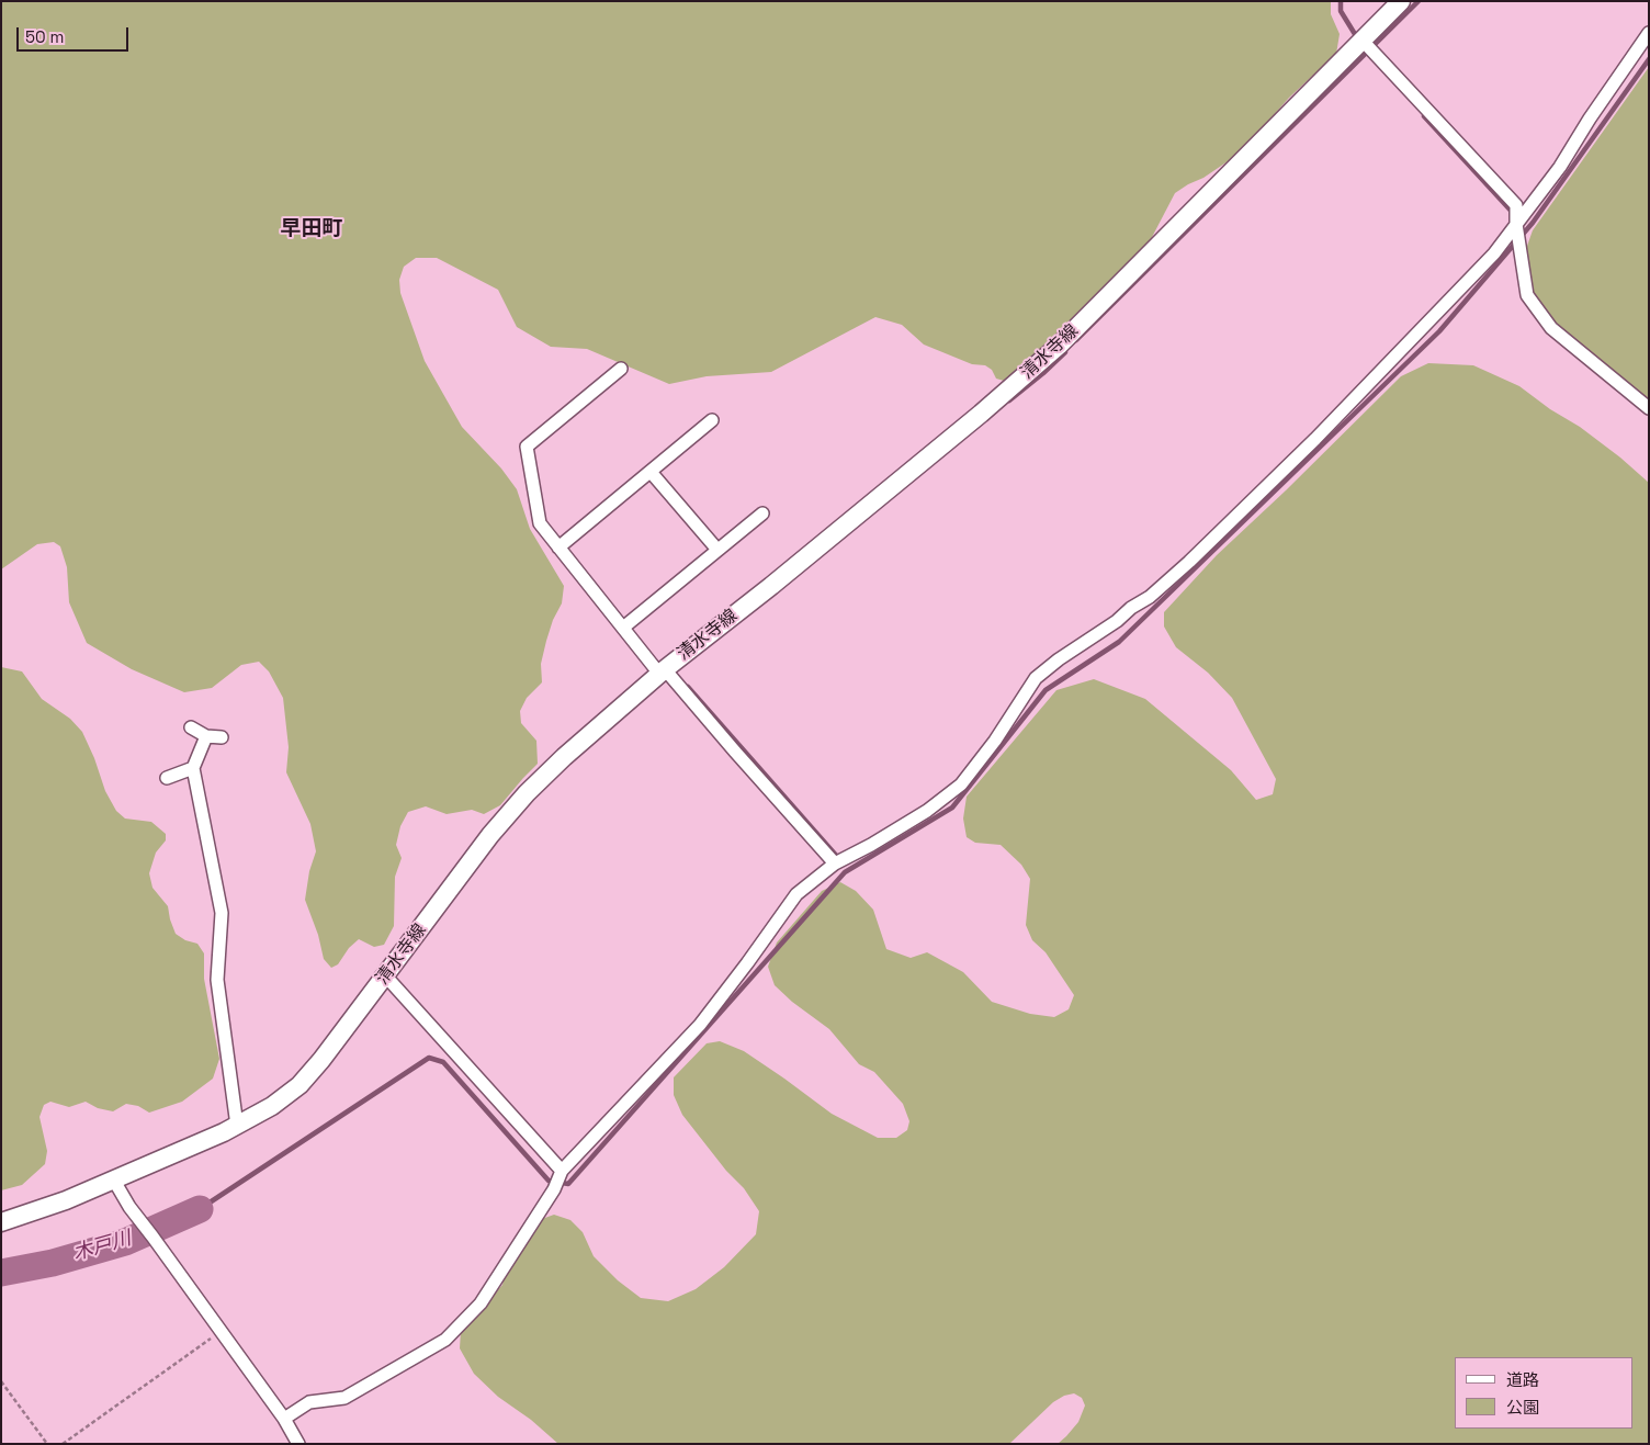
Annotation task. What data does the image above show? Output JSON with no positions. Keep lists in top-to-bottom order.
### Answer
{
  "streets": {
    "main road": ["清水寺線"]
  },
  "districts": ["早田町"],
  "water": ["木戸川"],
  "legend": ["道路", "公園"],
  "scale_bar": "50 m"
}
